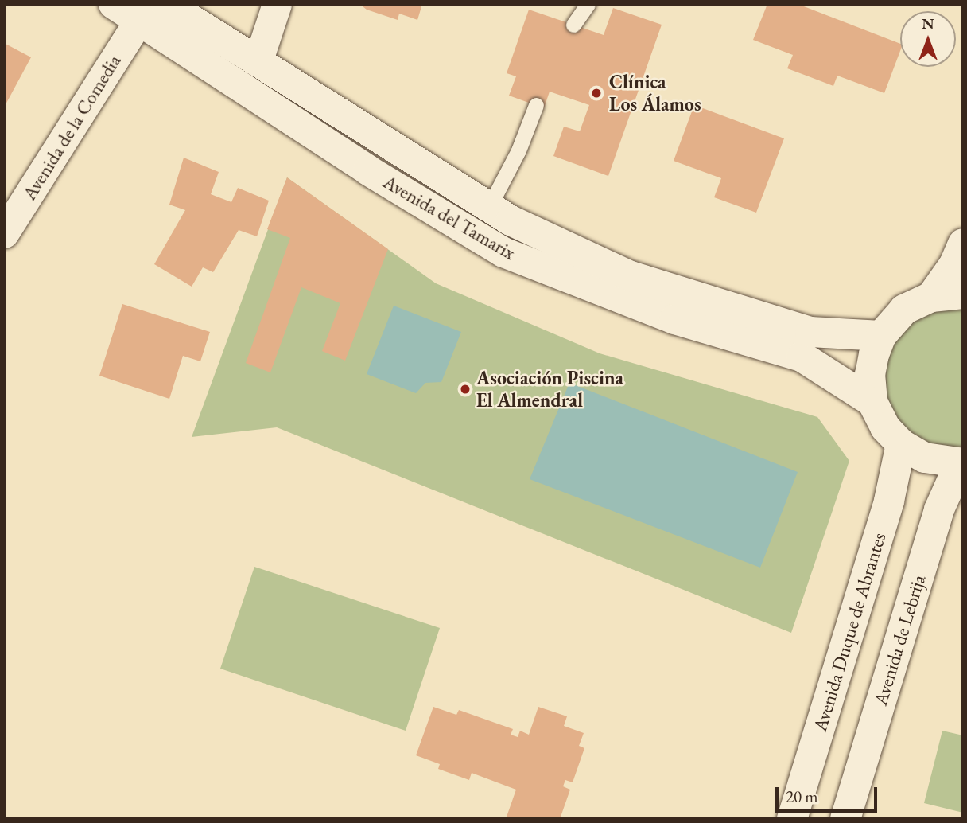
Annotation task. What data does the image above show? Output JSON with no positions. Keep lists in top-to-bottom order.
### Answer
{
  "streets": {
    "street": [
      "Avenida de la Comedia",
      "Avenida del Tamarix",
      "Avenida Duque de Abrantes",
      "Avenida de Lebrija"
    ]
  },
  "crossings": [
    ["Avenida de la Comedia", "Avenida del Tamarix"]
  ],
  "places": ["Clínica Los Álamos", "Asociación Piscina El Almendral"],
  "scale_bar": "20 m",
  "north": "top"
}
